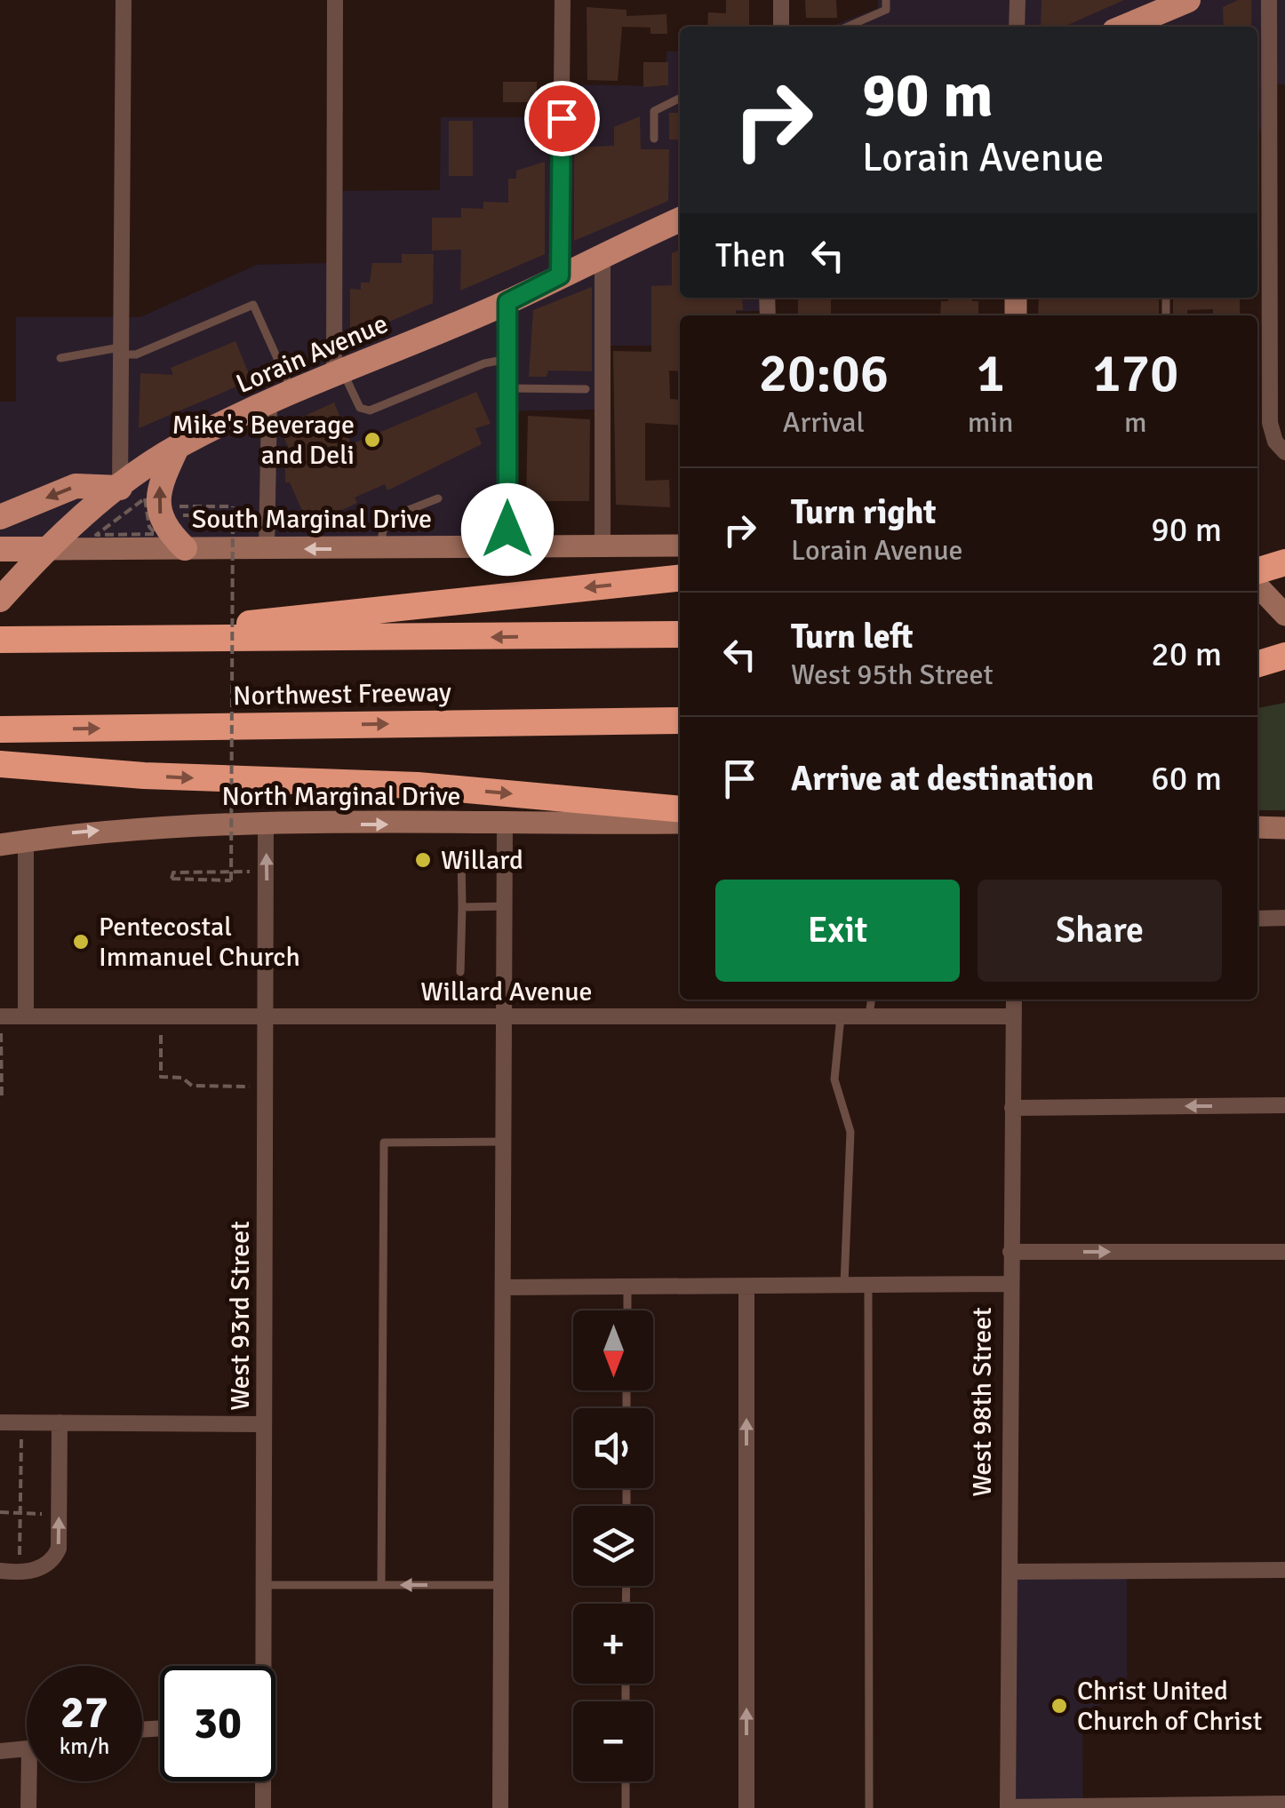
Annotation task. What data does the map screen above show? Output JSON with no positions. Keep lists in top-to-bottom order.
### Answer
{
  "streets": {
    "highway": ["Northwest Freeway"],
    "main road": ["Lorain Avenue"],
    "street": [
      "South Marginal Drive",
      "North Marginal Drive",
      "Willard Avenue",
      "West 93rd Street",
      "West 98th Street"
    ]
  },
  "crossings": [
    ["Lorain Avenue", "South Marginal Drive"],
    ["North Marginal Drive", "West 93rd Street"],
    ["Willard Avenue", "West 93rd Street"],
    ["Willard Avenue", "West 98th Street"]
  ],
  "one_way": ["North Marginal Drive"],
  "places": [
    "Mike's Beverage and Deli",
    "Willard",
    "Pentecostal Immanuel Church",
    "Christ United Church of Christ"
  ],
  "north": "bottom",
  "page": {
    "turn": ["90 m", "Lorain Avenue"],
    "then": "Then",
    "eta": [
      "20:06",
      "Arrival",
      "1",
      "min",
      "170",
      "m"
    ],
    "list": [
      {
        "name": "Turn right",
        "note": "Lorain Avenue",
        "value": "90 m"
      },
      {
        "name": "Turn left",
        "note": "West 95th Street",
        "value": "20 m"
      },
      {
        "name": "Arrive at destination",
        "value": "60 m"
      }
    ],
    "buttons": ["Exit", "Share"],
    "map_buttons": ["+", "−"],
    "speed": "27 km/h",
    "limit": "30"
  }
}
